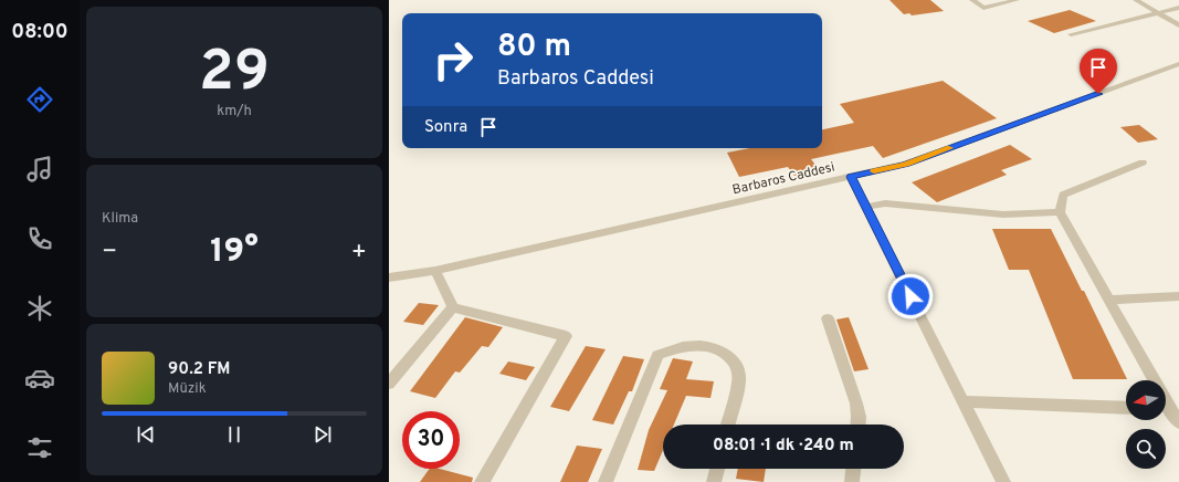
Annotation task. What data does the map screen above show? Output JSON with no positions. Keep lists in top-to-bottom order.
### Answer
{
  "streets": {
    "street": ["Barbaros Caddesi"]
  },
  "north": "left",
  "page": {
    "tabs": "08:00",
    "tile": [
      ["29", "km/h"],
      "Klima"
    ],
    "turn": ["80 m", "Barbaros Caddesi"],
    "then": "Sonra",
    "heat": ["−", "19°", "+"],
    "song": ["90.2 FM", "Müzik"],
    "limit": "30",
    "trip": "08:01 · 1 dk · 240 m"
  }
}
